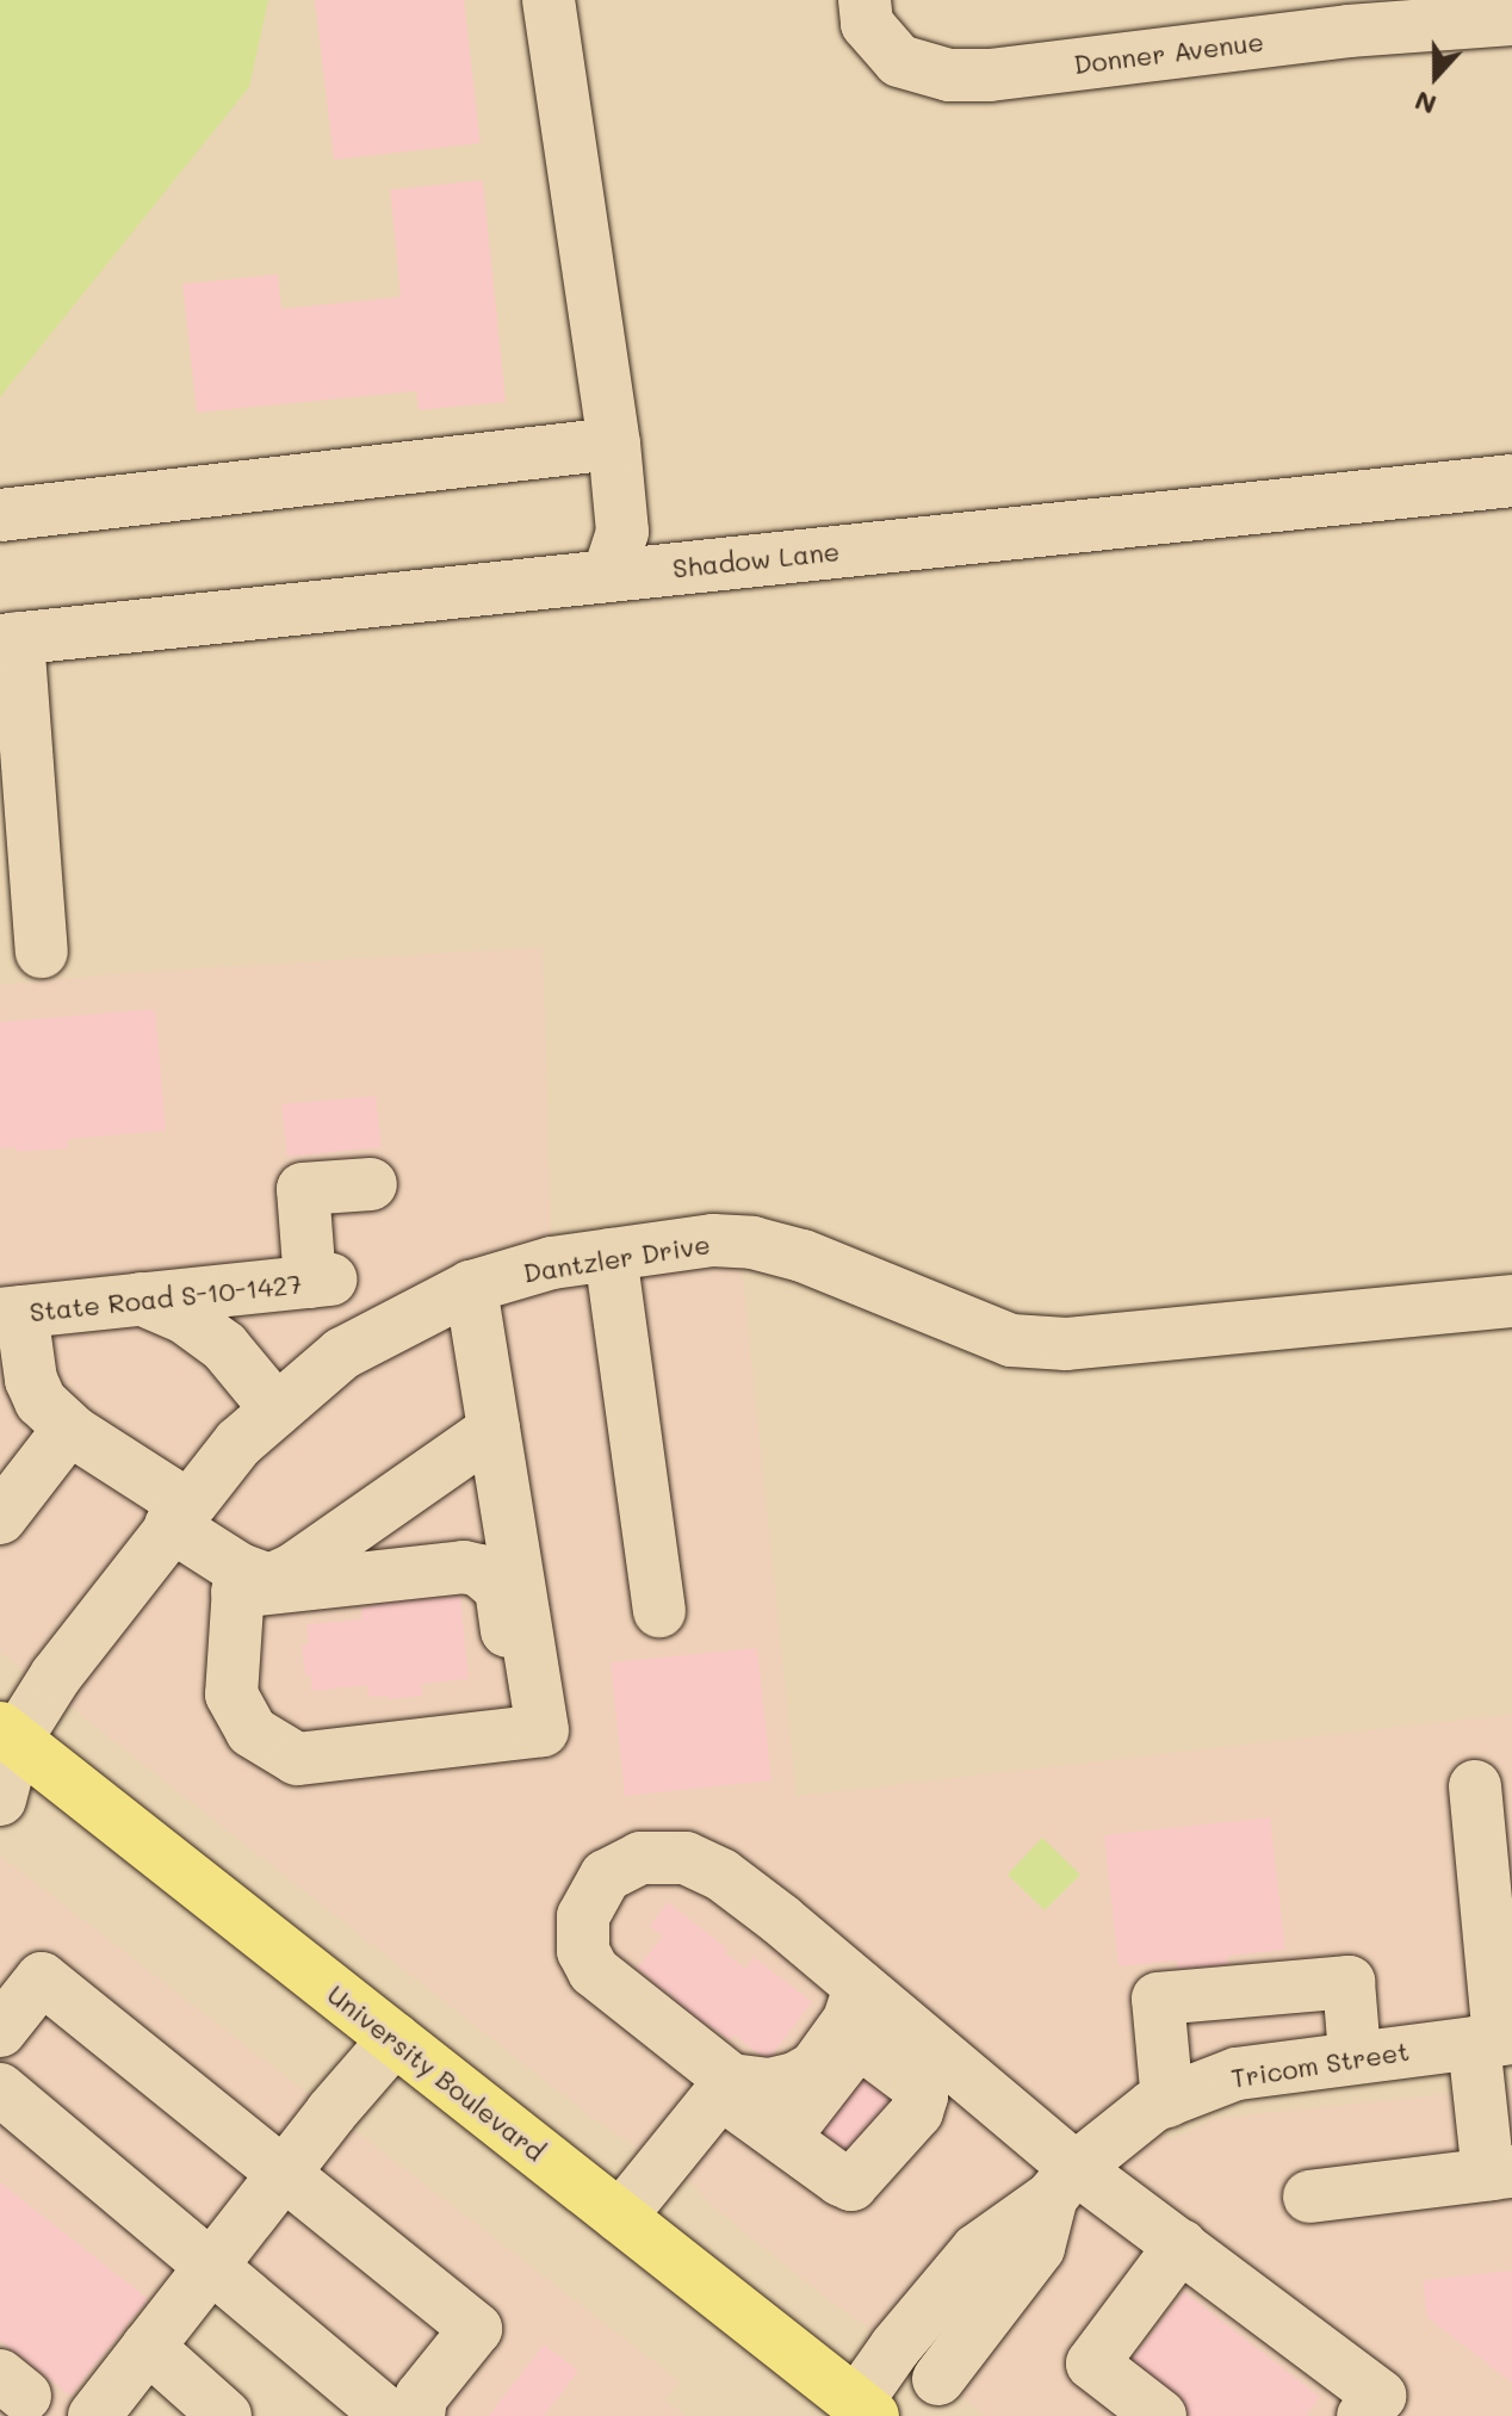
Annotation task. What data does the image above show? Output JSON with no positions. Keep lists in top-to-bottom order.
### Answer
{
  "streets": {
    "main road": ["University Boulevard"],
    "street": [
      "Donner Avenue",
      "Shadow Lane",
      "Dantzler Drive",
      "State Road S-10-1427",
      "Tricom Street"
    ]
  },
  "crossings": [
    ["Dantzler Drive", "University Boulevard"],
    ["Tricom Street", "University Boulevard"]
  ],
  "north": "bottom"
}
